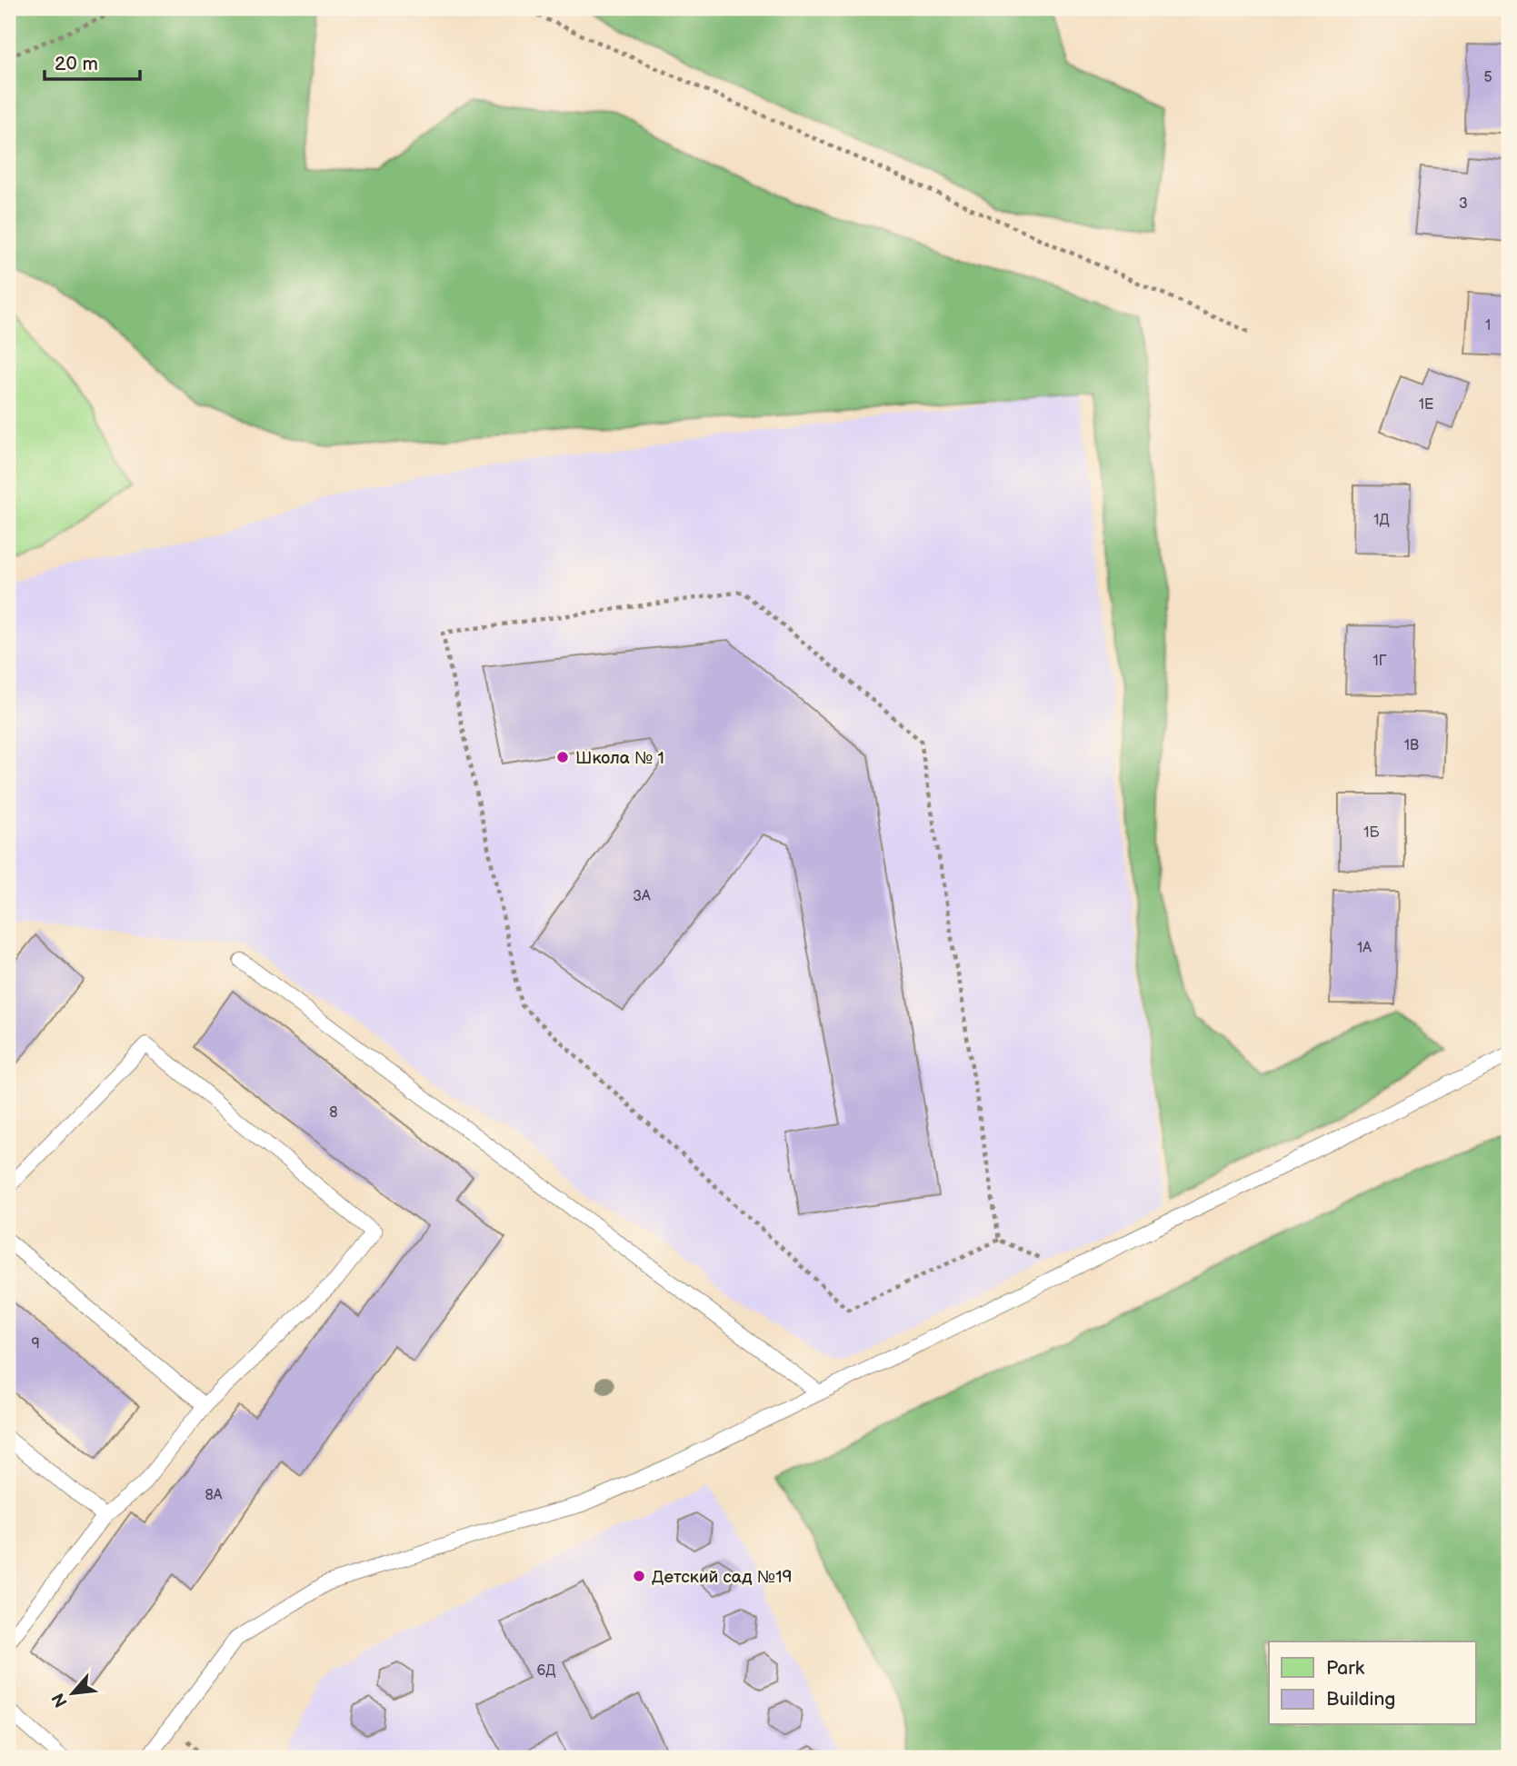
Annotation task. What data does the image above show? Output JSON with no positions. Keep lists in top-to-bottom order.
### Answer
{
  "places": ["Школа № 1", "Детский сад №19"],
  "house_numbers": [
    "5",
    "3",
    "1",
    "1Е",
    "1Д",
    "1Г",
    "1В",
    "1Б",
    "3А",
    "1А",
    "8",
    "9",
    "8А",
    "6Д"
  ],
  "legend": ["Park", "Building"],
  "scale_bar": "20 m",
  "north": "bottom left"
}
